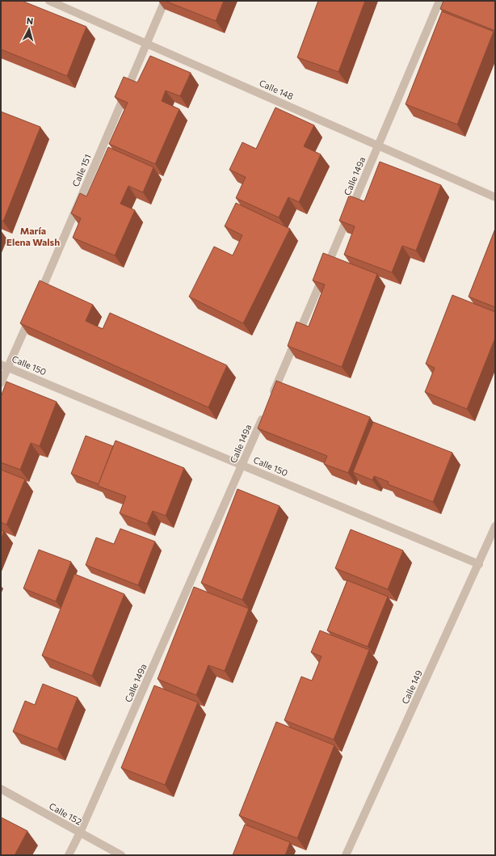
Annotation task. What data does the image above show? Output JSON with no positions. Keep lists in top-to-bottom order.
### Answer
{
  "streets": {
    "street": [
      "Calle 148",
      "Calle 151",
      "Calle 149a",
      "Calle 150",
      "Calle 149",
      "Calle 152"
    ]
  },
  "crossings": [
    ["Calle 148", "Calle 151"],
    ["Calle 148", "Calle 149a"],
    ["Calle 149a", "Calle 150"],
    ["Calle 149a", "Calle 152"],
    ["Calle 150", "Calle 149"]
  ],
  "districts": ["María Elena Walsh"],
  "north": "top"
}
